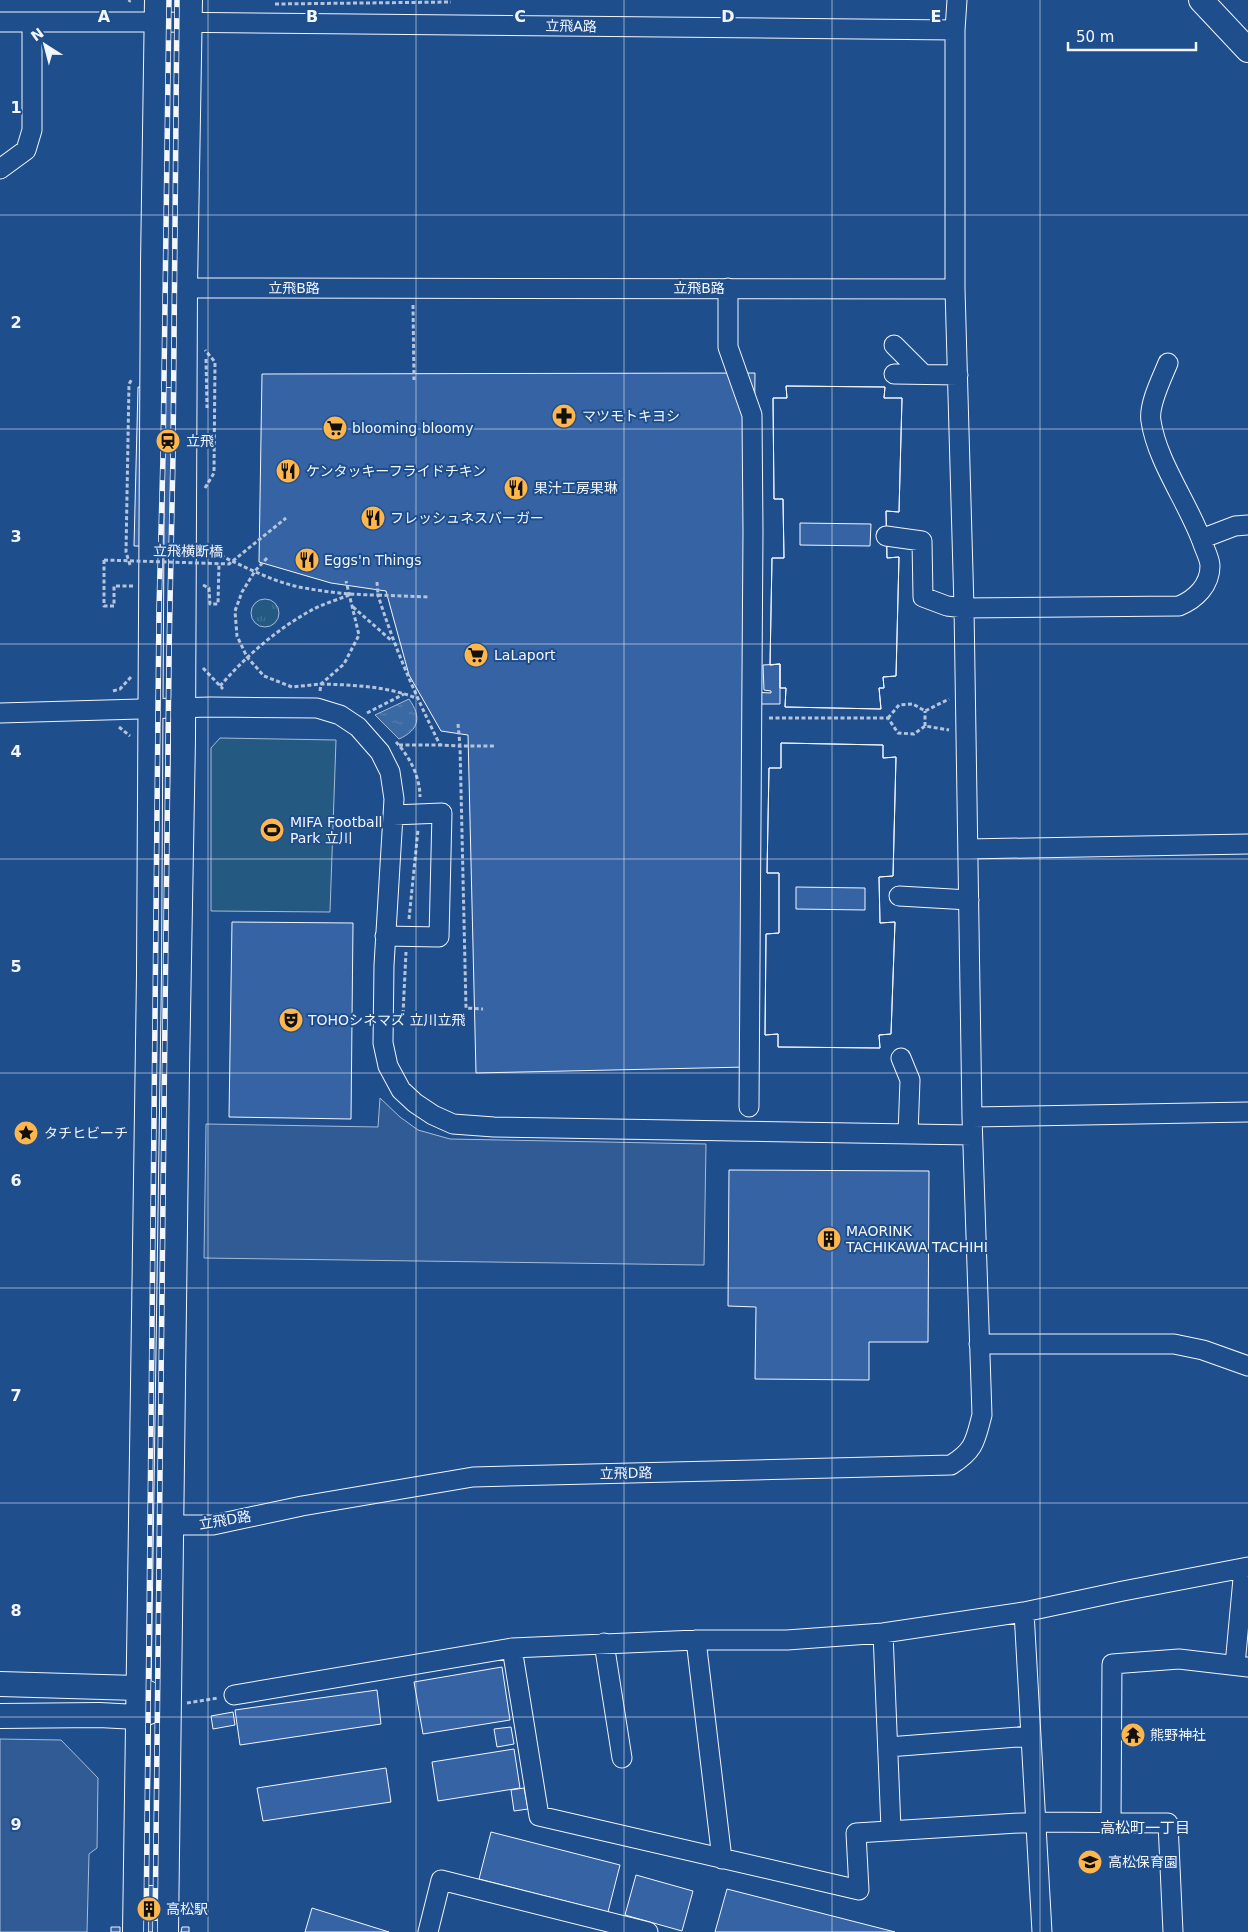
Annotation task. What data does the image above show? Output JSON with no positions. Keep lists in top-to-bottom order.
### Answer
{
  "streets": {
    "street": ["立飛A路", "立飛B路", "立飛D路"],
    "path": ["立飛横断橋"]
  },
  "crossings": [
    ["立飛B路", "立飛D路"]
  ],
  "districts": ["高松町一丁目"],
  "places": {
    "pharmacy": ["マツモトキヨシ"],
    "supermarket": ["blooming bloomy", "LaLaport"],
    "station": ["立飛"],
    "restaurant": [
      "ケンタッキーフライドチキン",
      "果汁工房果琳",
      "フレッシュネスバーガー",
      "Eggs'n Things"
    ],
    "sports": ["MIFA Football Park 立川"],
    "theatre": ["TOHOシネマズ 立川立飛"],
    "place": ["タチヒビーチ"],
    "building": ["MAORINK TACHIKAWA TACHIHI", "高松駅"],
    "temple": ["熊野神社"],
    "school or university": ["高松保育園"]
  },
  "scale_bar": "50 m",
  "north": "top left",
  "grid": {
    "columns": [
      "A",
      "B",
      "C",
      "D",
      "E"
    ],
    "rows": [
      "1",
      "2",
      "3",
      "4",
      "5",
      "6",
      "7",
      "8",
      "9"
    ]
  }
}
